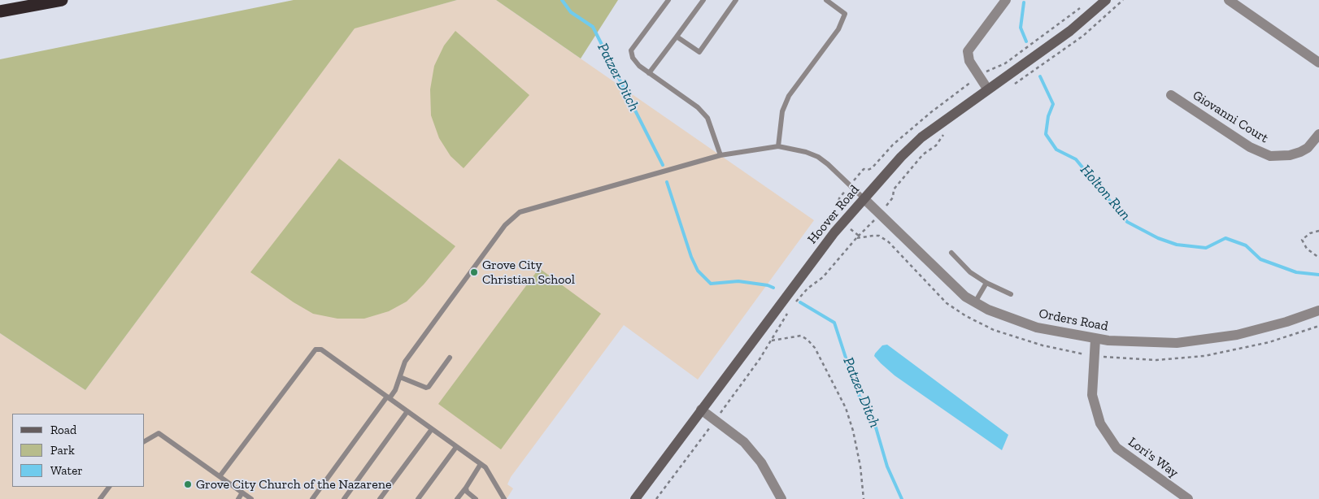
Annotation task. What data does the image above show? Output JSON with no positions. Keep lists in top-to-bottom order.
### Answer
{
  "streets": {
    "main road": ["Hoover Road"],
    "street": ["Giovanni Court", "Orders Road", "Lori's Way"]
  },
  "crossings": [
    ["Hoover Road", "Orders Road"],
    ["Orders Road", "Lori's Way"]
  ],
  "water": ["Patzer Ditch", "Holton Run"],
  "places": ["Grove City Christian School", "Grove City Church of the Nazarene"],
  "legend": ["Road", "Park", "Water"]
}
